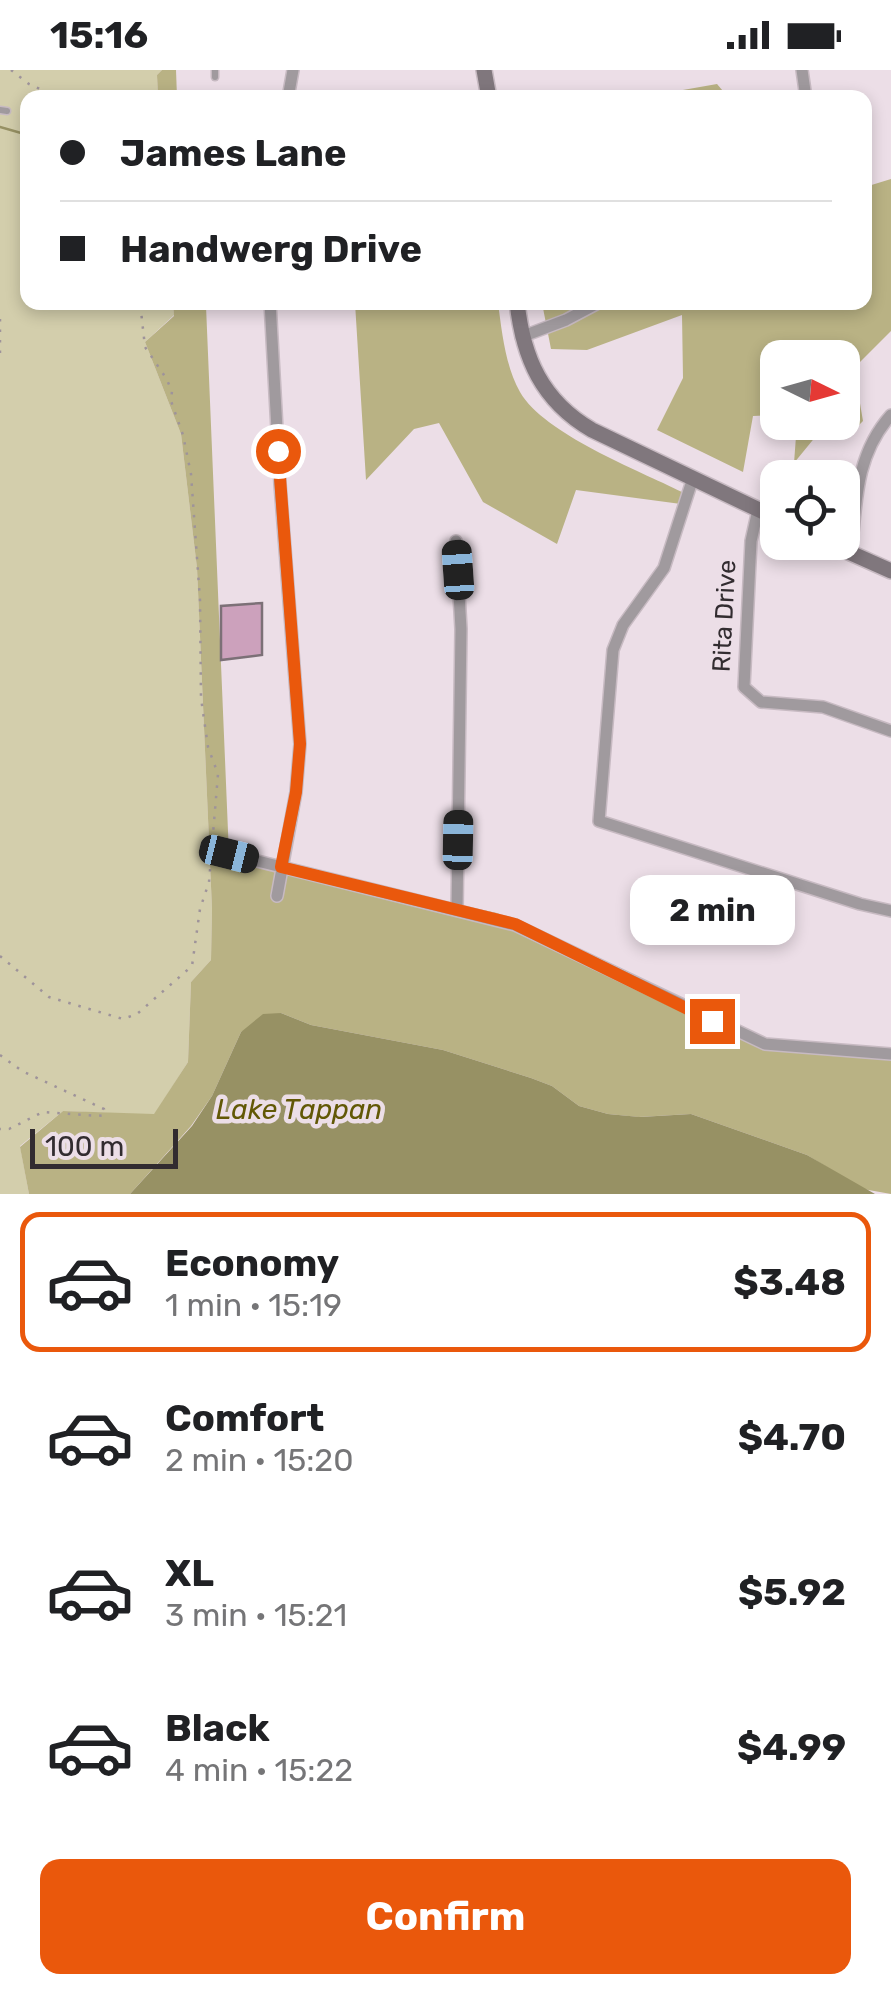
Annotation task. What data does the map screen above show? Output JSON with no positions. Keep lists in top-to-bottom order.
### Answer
{
  "streets": {
    "street": ["Rita Drive"]
  },
  "water": ["Lake Tappan"],
  "scale_bar": "100 m",
  "north": "right",
  "page": {
    "status": "15:16",
    "banner": ["James Lane", "Handwerg Drive"],
    "bubble": "2 min",
    "scale": "100 m",
    "list": [
      {
        "name": "Economy",
        "note": "1 min · 15:19",
        "value": "$3.48"
      },
      {
        "name": "Comfort",
        "note": "2 min · 15:20",
        "value": "$4.70"
      },
      {
        "name": "XL",
        "note": "3 min · 15:21",
        "value": "$5.92"
      },
      {
        "name": "Black",
        "note": "4 min · 15:22",
        "value": "$4.99"
      }
    ],
    "buttons": "Confirm"
  }
}
